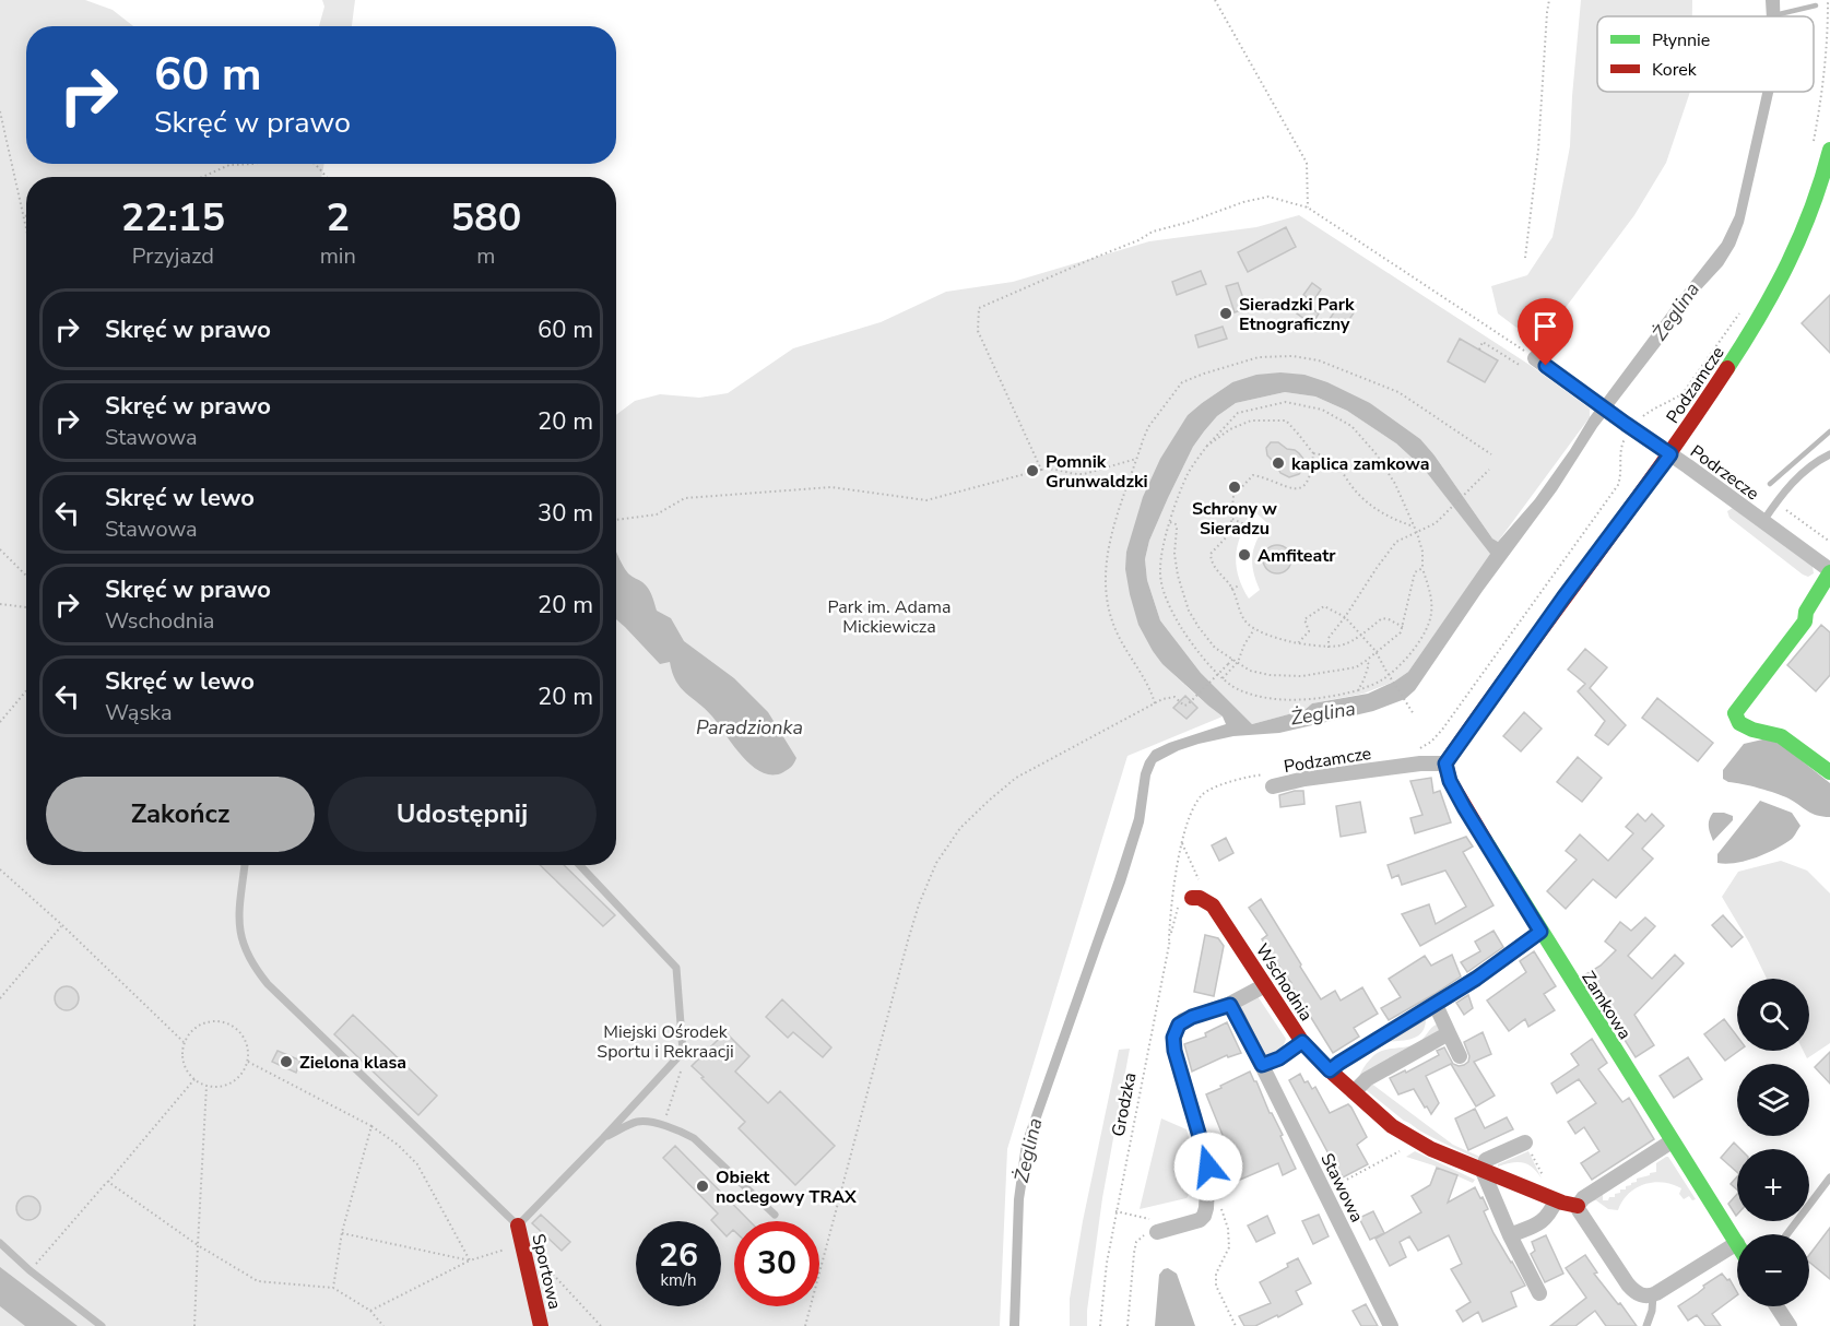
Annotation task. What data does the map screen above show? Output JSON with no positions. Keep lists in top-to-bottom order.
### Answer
{
  "streets": {
    "street": [
      "Podzamcze",
      "Podrzecze",
      "Wschodnia",
      "Zamkowa",
      "Stawowa",
      "Sportowa"
    ],
    "path": ["Grodzka"]
  },
  "crossings": [
    ["Podzamcze", "Podrzecze"],
    ["Podzamcze", "Zamkowa"],
    ["Wschodnia", "Grodzka"]
  ],
  "water": ["Żeglina", "Paradzionka"],
  "parks": ["Park im. Adama Mickiewicza", "Miejski Ośrodek Sportu i Rekraacji"],
  "places": [
    "Sieradzki Park Etnograficzny",
    "kaplica zamkowa",
    "Pomnik Grunwaldzki",
    "Schrony w Sieradzu",
    "Amfiteatr",
    "Zielona klasa",
    "Obiekt noclegowy TRAX"
  ],
  "legend": ["Płynnie", "Korek"],
  "page": {
    "turn": ["60 m", "Skręć w prawo"],
    "eta": [
      "22:15",
      "Przyjazd",
      "2",
      "min",
      "580",
      "m"
    ],
    "list": [
      {
        "name": "Skręć w prawo",
        "value": "60 m"
      },
      {
        "name": "Skręć w prawo",
        "note": "Stawowa",
        "value": "20 m"
      },
      {
        "name": "Skręć w lewo",
        "note": "Stawowa",
        "value": "30 m"
      },
      {
        "name": "Skręć w prawo",
        "note": "Wschodnia",
        "value": "20 m"
      },
      {
        "name": "Skręć w lewo",
        "note": "Wąska",
        "value": "20 m"
      }
    ],
    "buttons": ["Zakończ", "Udostępnij"],
    "map_buttons": ["+", "−"],
    "speed": "26 km/h",
    "limit": "30"
  }
}
